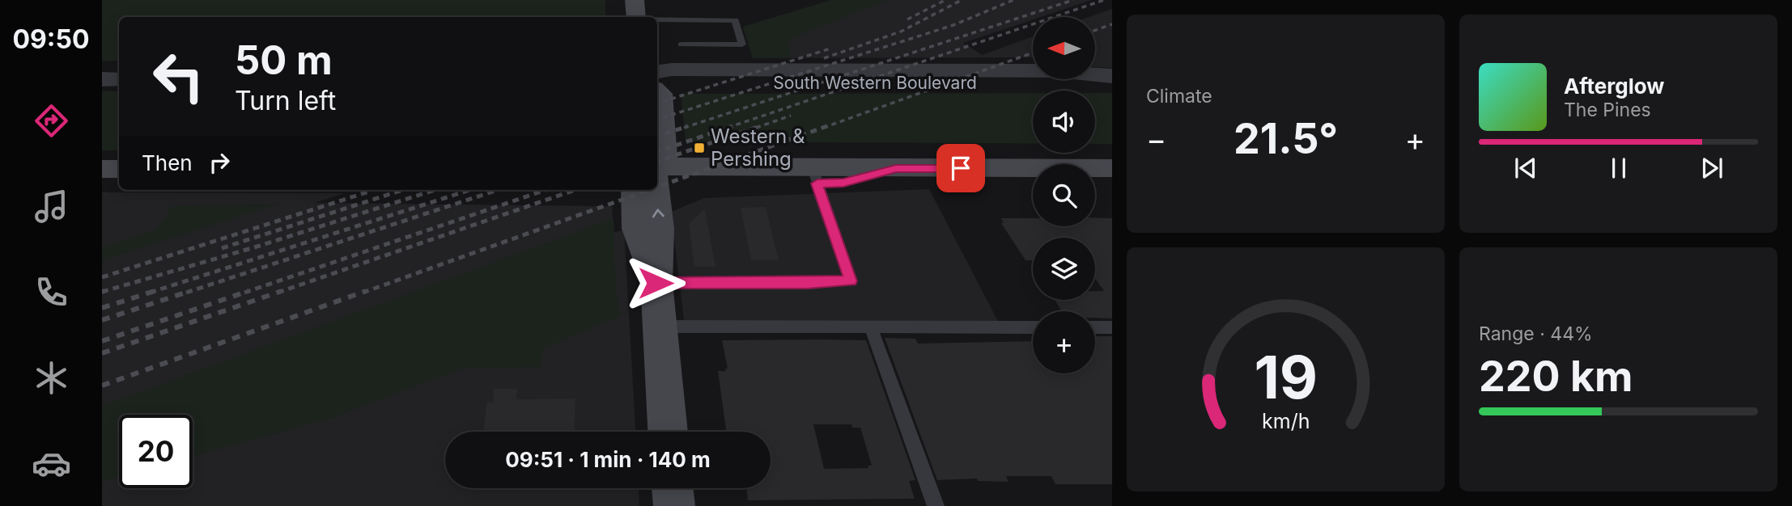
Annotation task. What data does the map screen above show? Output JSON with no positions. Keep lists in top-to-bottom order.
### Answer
{
  "streets": {
    "street": ["South Western Boulevard"]
  },
  "places": {
    "transit": ["Western & Pershing"]
  },
  "north": "left",
  "page": {
    "tabs": "09:50",
    "tile": [
      "Climate",
      ["Range · 44%", "220 km"]
    ],
    "map_buttons": "+",
    "turn": ["50 m", "Turn left"],
    "song": ["Afterglow", "The Pines"],
    "heat": ["−", "21.5°", "+"],
    "then": "Then",
    "limit": "20",
    "trip": "09:51 · 1 min · 140 m",
    "gauge": ["19", "km/h"]
  }
}
